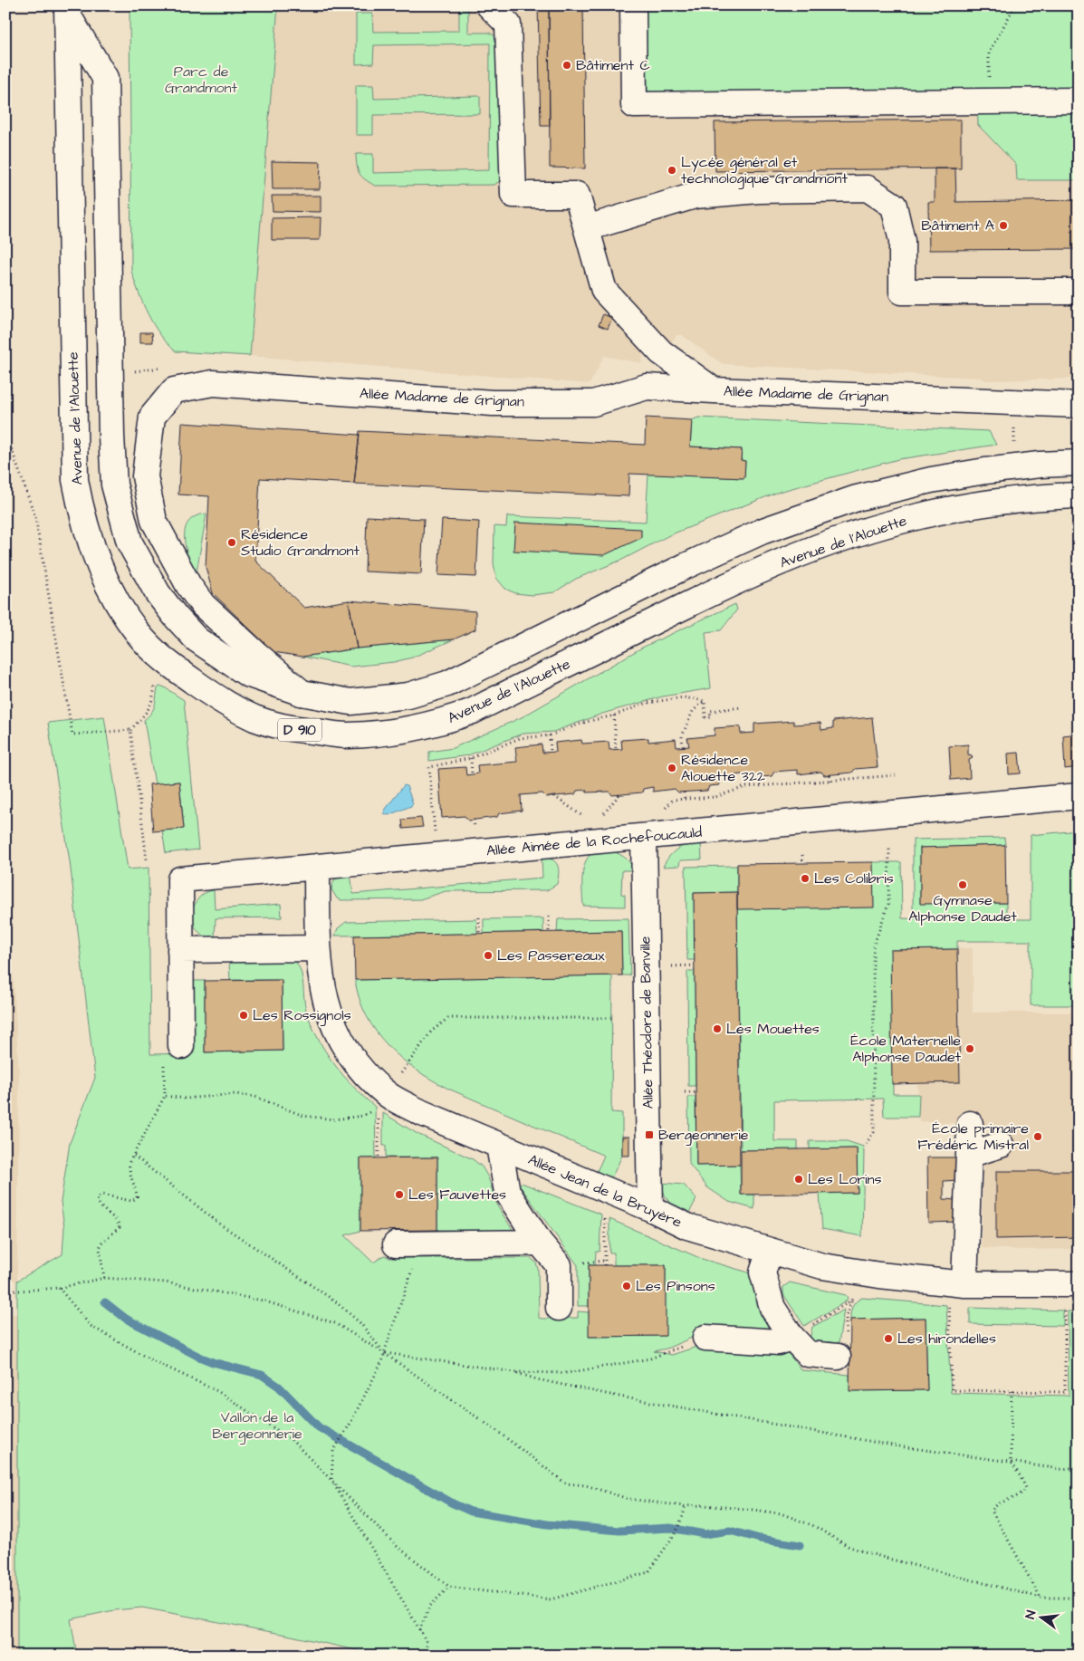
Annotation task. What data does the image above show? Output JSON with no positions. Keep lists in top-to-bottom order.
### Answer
{
  "streets": {
    "street": [
      "Allée Madame de Grignan",
      "Avenue de l'Alouette",
      "D 910",
      "Allée Aimée de la Rochefoucauld",
      "Allée Théodore de Banville",
      "Allée Jean de la Bruyère"
    ]
  },
  "crossings": [
    ["Allée Madame de Grignan", "Avenue de l'Alouette"],
    ["Allée Aimée de la Rochefoucauld", "Allée Théodore de Banville"],
    ["Allée Aimée de la Rochefoucauld", "Allée Jean de la Bruyère"],
    ["Allée Théodore de Banville", "Allée Jean de la Bruyère"]
  ],
  "parks": ["Parc de Grandmont", "Vallon de la Bergeonnerie"],
  "places": {
    "other": [
      "Bâtiment C",
      "Lycée général et technologique Grandmont",
      "Bâtiment A",
      "Résidence Studio Grandmont",
      "Résidence Alouette 322",
      "Les Colibris",
      "Gymnase Alphonse Daudet",
      "Les Passereaux",
      "Les Rossignols",
      "Les Mouettes",
      "École Maternelle Alphonse Daudet",
      "École primaire Frédéric Mistral",
      "Les Lorins",
      "Les Fauvettes",
      "Les Pinsons",
      "Les hirondelles"
    ],
    "transit": ["Bergeonnerie"]
  },
  "north": "left"
}
